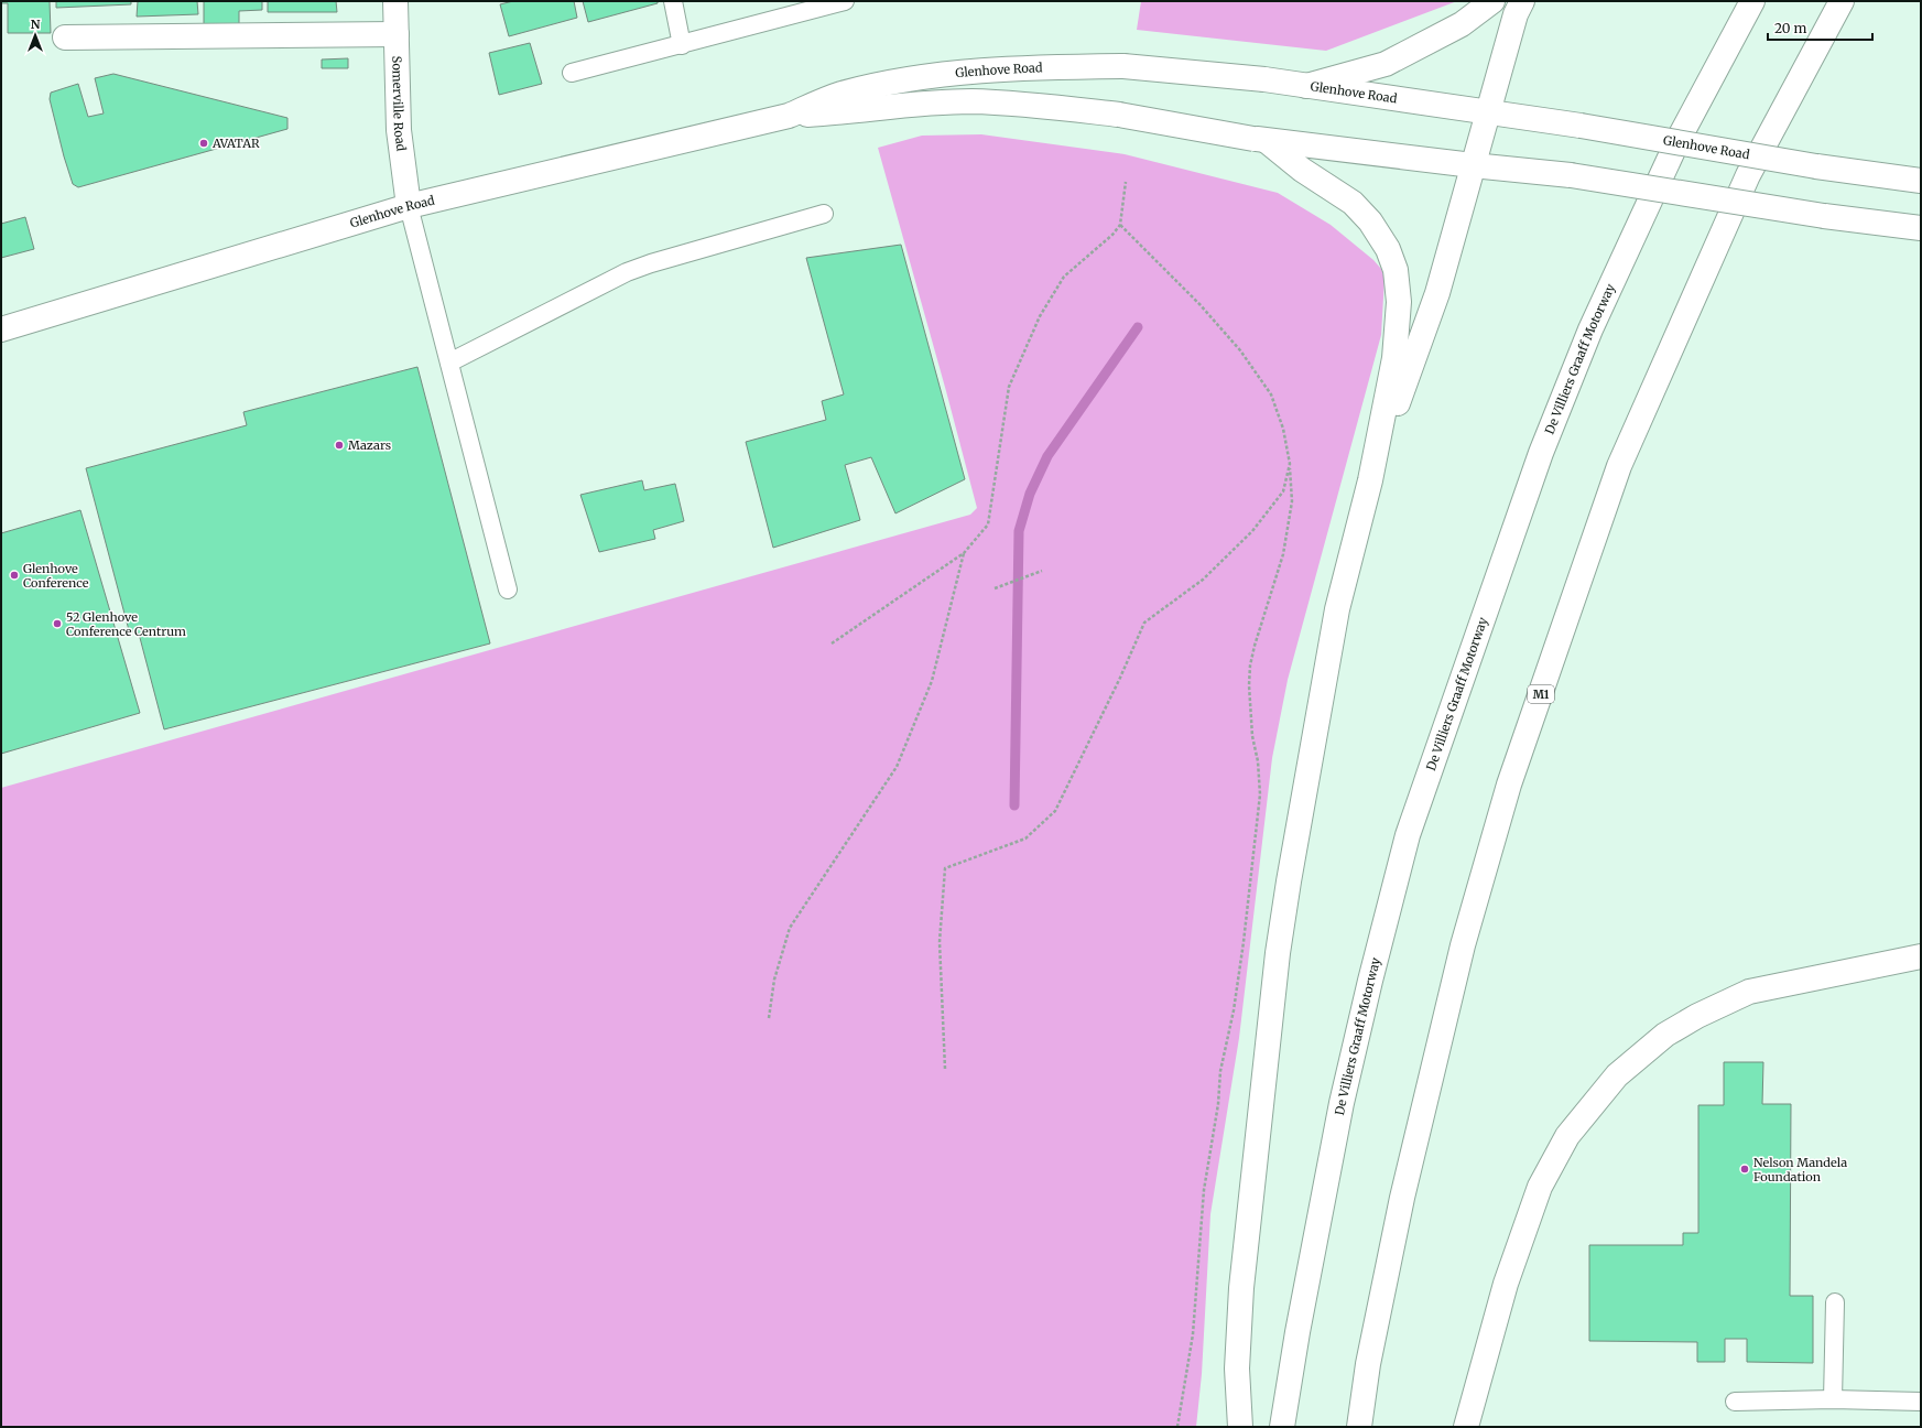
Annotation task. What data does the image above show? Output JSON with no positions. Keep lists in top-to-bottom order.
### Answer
{
  "streets": {
    "main road": [
      "Glenhove Road",
      "Somerville Road",
      "De Villiers Graaff Motorway",
      "M1"
    ]
  },
  "crossings": [
    ["Glenhove Road", "Somerville Road"]
  ],
  "places": [
    "AVATAR",
    "Mazars",
    "Glenhove Conference",
    "52 Glenhove Conference Centrum",
    "Nelson Mandela Foundation"
  ],
  "scale_bar": "20 m",
  "north": "top"
}
